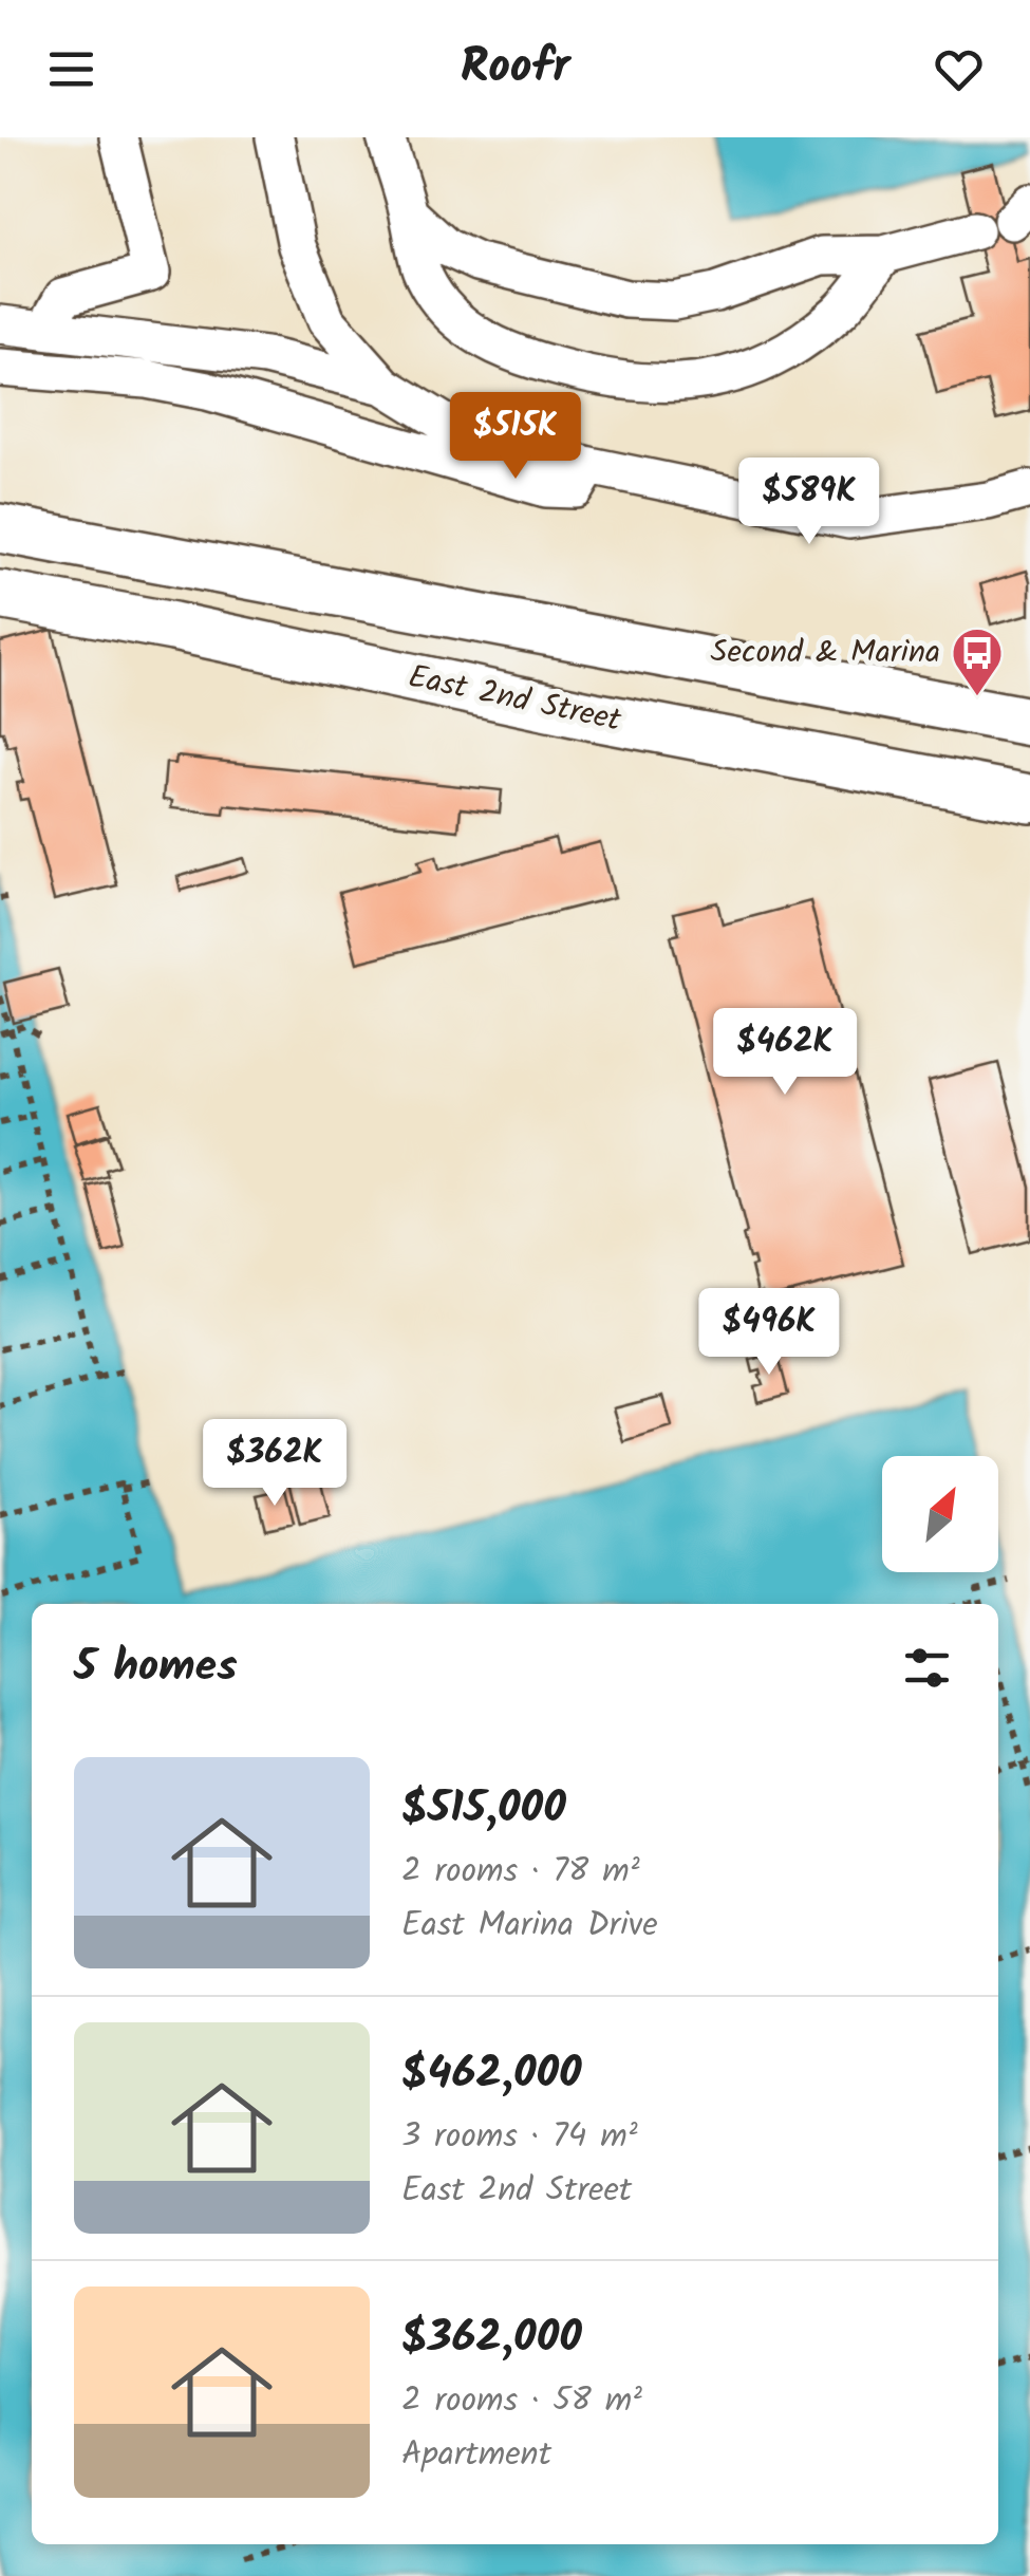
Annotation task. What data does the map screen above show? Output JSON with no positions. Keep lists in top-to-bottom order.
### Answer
{
  "streets": {
    "main road": ["East 2nd Street"]
  },
  "places": {
    "bus stop": ["Second & Marina"]
  },
  "north": "top right",
  "page": {
    "header": "Roofr",
    "price": [
      "$515K",
      "$589K",
      "$462K",
      "$496K",
      "$362K"
    ],
    "heading": "5 homes",
    "list": [
      {
        "name": "$515,000",
        "note": "2 rooms · 78 m² · East Marina Drive"
      },
      {
        "name": "$462,000",
        "note": "3 rooms · 74 m² · East 2nd Street"
      },
      {
        "name": "$362,000",
        "note": "2 rooms · 58 m² · Apartment"
      }
    ]
  }
}
